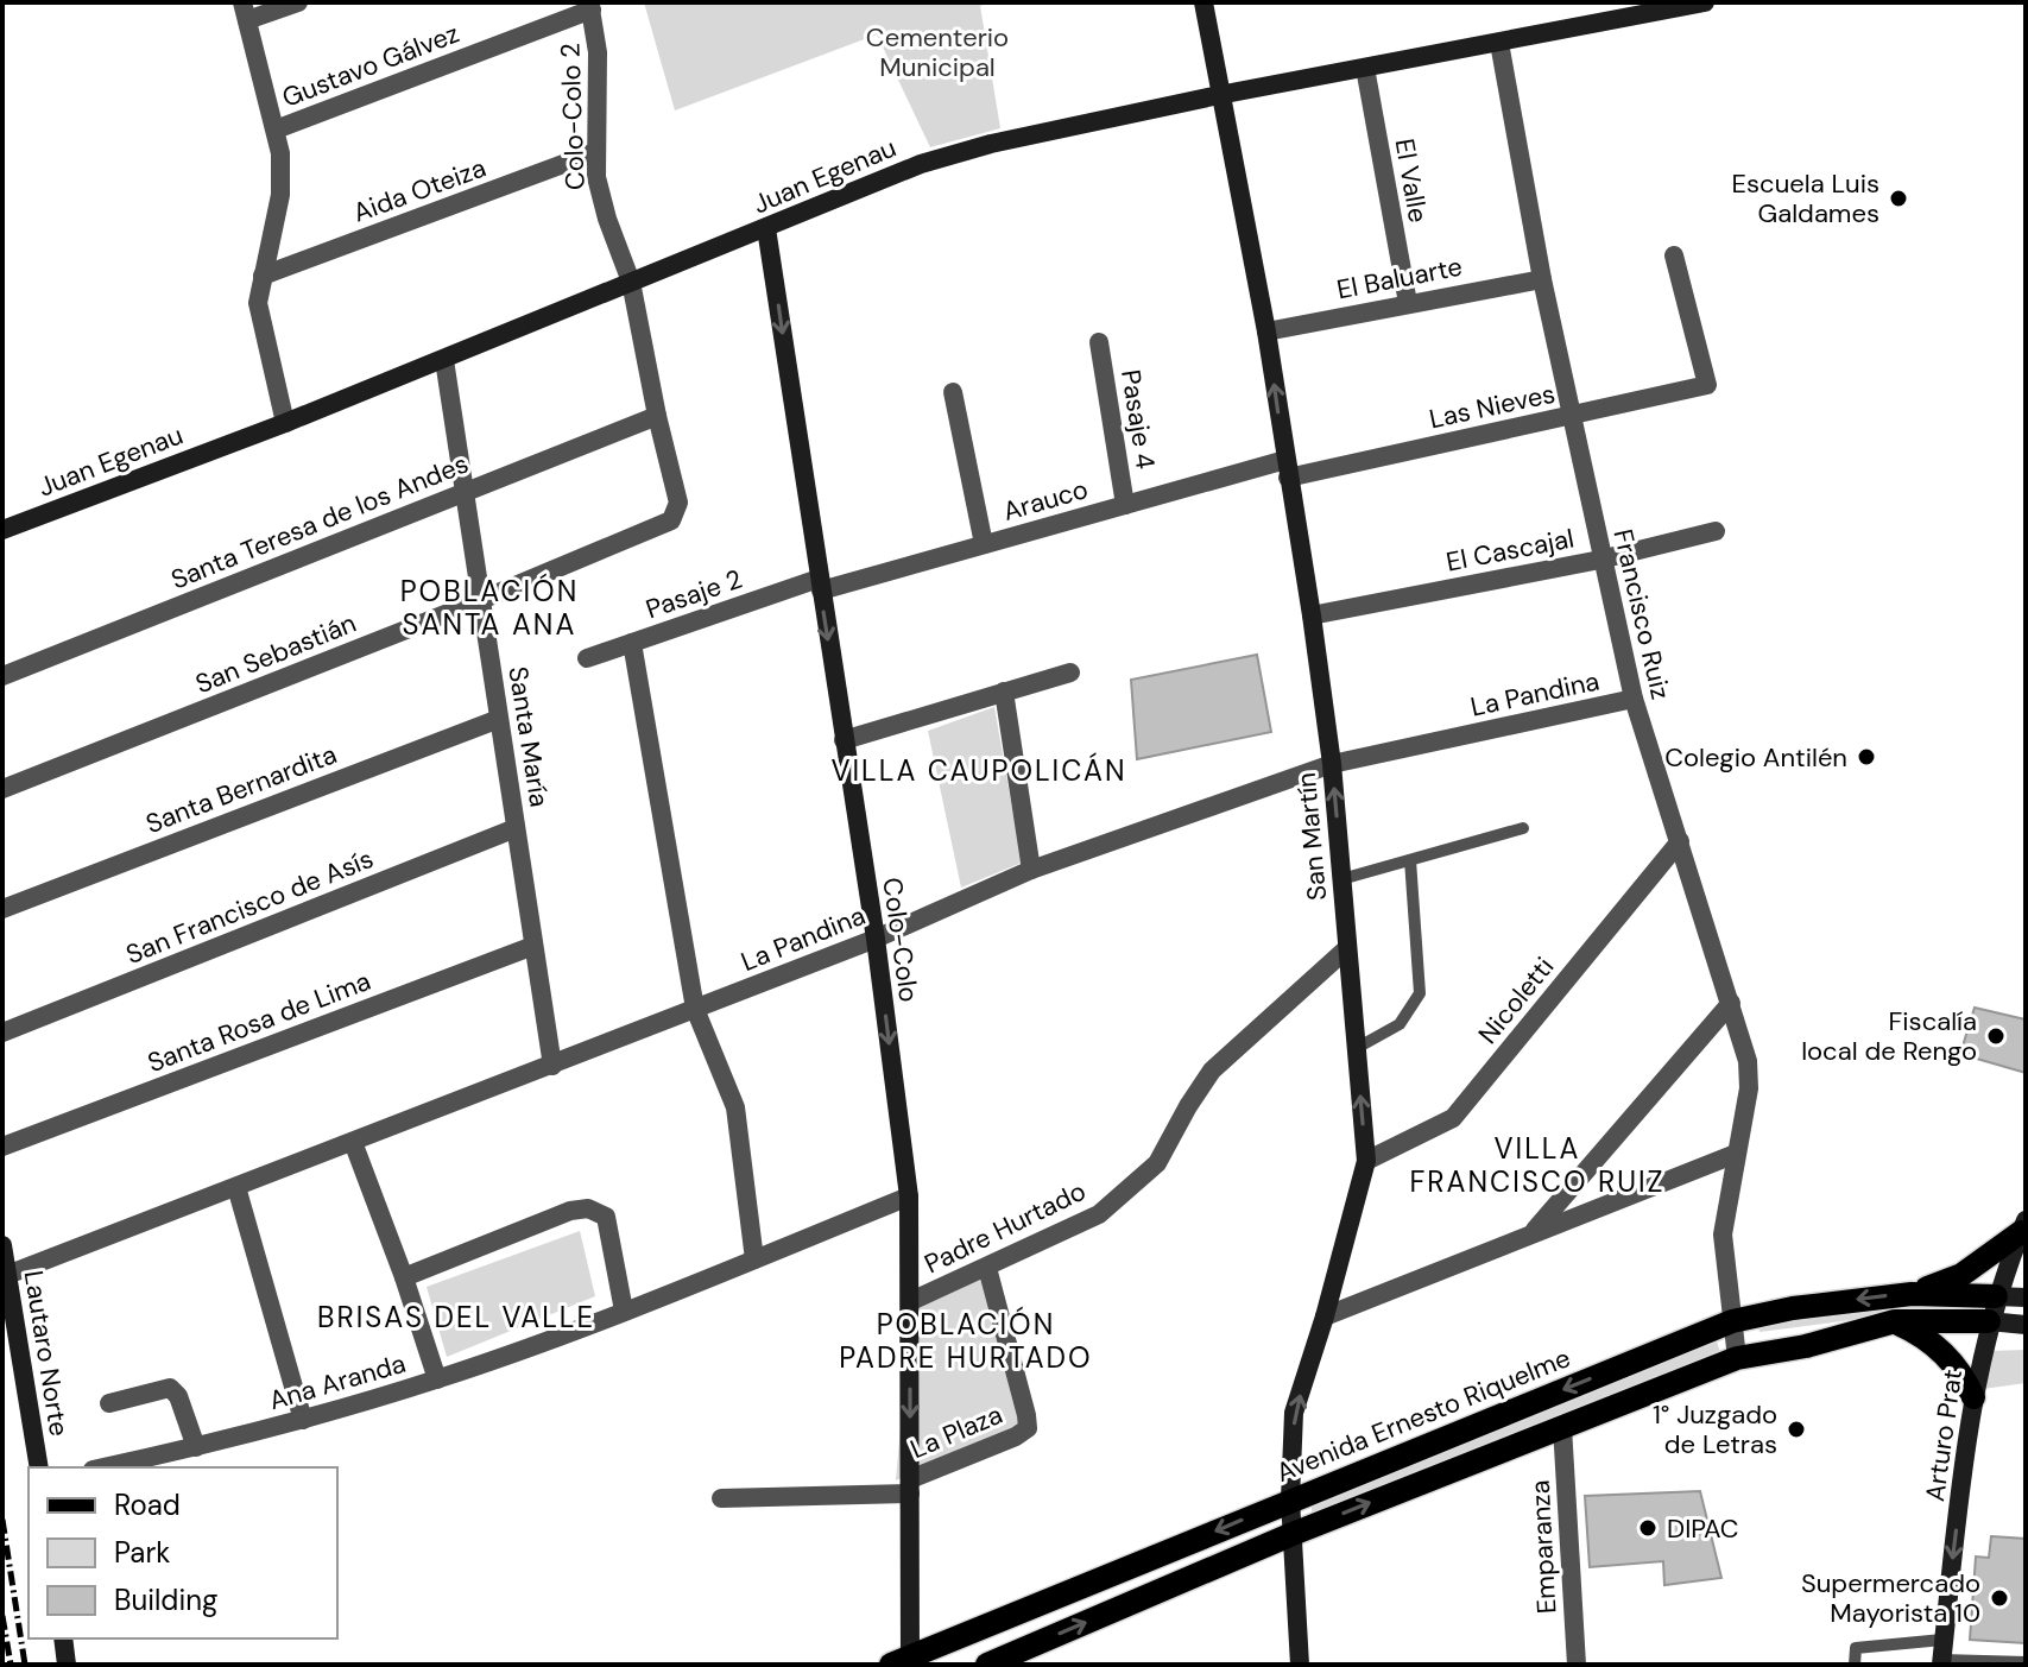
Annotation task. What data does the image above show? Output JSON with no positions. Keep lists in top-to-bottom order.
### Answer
{
  "streets": {
    "main road": [
      "Juan Egenau",
      "San Martín",
      "Colo-Colo",
      "Lautaro Norte",
      "Avenida Ernesto Riquelme",
      "Arturo Prat"
    ],
    "street": [
      "Gustavo Gálvez",
      "Colo-Colo 2",
      "El Valle",
      "Aida Oteiza",
      "El Baluarte",
      "Las Nieves",
      "Pasaje 4",
      "Arauco",
      "Santa Teresa de los Andes",
      "El Cascajal",
      "Pasaje 2",
      "Francisco Ruiz",
      "San Sebastián",
      "La Pandina",
      "Santa María",
      "Santa Bernardita",
      "San Francisco de Asís",
      "Nicoletti",
      "Santa Rosa de Lima",
      "Padre Hurtado",
      "Ana Aranda",
      "La Plaza",
      "Emparanza"
    ]
  },
  "crossings": [
    ["Gustavo Gálvez", "Colo-Colo 2"],
    ["Colo-Colo 2", "Juan Egenau"],
    ["Colo-Colo 2", "Aida Oteiza"],
    ["Colo-Colo 2", "Santa Teresa de los Andes"],
    ["Colo-Colo 2", "San Sebastián"],
    ["Juan Egenau", "El Valle"],
    ["Juan Egenau", "Francisco Ruiz"],
    ["Juan Egenau", "Santa María"],
    ["Juan Egenau", "San Martín"],
    ["Juan Egenau", "Colo-Colo"],
    ["El Valle", "El Baluarte"],
    ["El Baluarte", "Francisco Ruiz"],
    ["El Baluarte", "San Martín"],
    ["Las Nieves", "Arauco"],
    ["Las Nieves", "Francisco Ruiz"],
    ["Las Nieves", "San Martín"],
    ["Pasaje 4", "Arauco"],
    ["Arauco", "Pasaje 2"],
    ["Arauco", "San Martín"],
    ["Arauco", "Colo-Colo"],
    ["Santa Teresa de los Andes", "Santa María"],
    ["El Cascajal", "Francisco Ruiz"],
    ["El Cascajal", "San Martín"],
    ["Pasaje 2", "Colo-Colo"],
    ["Francisco Ruiz", "La Pandina"],
    ["Francisco Ruiz", "Nicoletti"],
    ["Francisco Ruiz", "Avenida Ernesto Riquelme"],
    ["San Sebastián", "Santa María"],
    ["La Pandina", "Santa María"],
    ["La Pandina", "San Martín"],
    ["La Pandina", "Colo-Colo"],
    ["La Pandina", "Lautaro Norte"],
    ["Santa María", "Santa Bernardita"],
    ["Santa María", "San Francisco de Asís"],
    ["Santa María", "Santa Rosa de Lima"],
    ["San Martín", "Nicoletti"],
    ["San Martín", "Padre Hurtado"],
    ["San Martín", "Avenida Ernesto Riquelme"],
    ["Colo-Colo", "Padre Hurtado"],
    ["Colo-Colo", "Ana Aranda"],
    ["Colo-Colo", "Avenida Ernesto Riquelme"],
    ["Colo-Colo", "La Plaza"],
    ["Padre Hurtado", "La Plaza"],
    ["Avenida Ernesto Riquelme", "Arturo Prat"]
  ],
  "one_way": ["Colo-Colo", "Arturo Prat"],
  "districts": [
    "POBLACIÓN SANTA ANA",
    "VILLA CAUPOLICÁN",
    "VILLA FRANCISCO RUIZ",
    "BRISAS DEL VALLE",
    "POBLACIÓN PADRE HURTADO"
  ],
  "parks": ["Cementerio Municipal"],
  "places": [
    "Escuela Luis Galdames",
    "Colegio Antilén",
    "Fiscalía local de Rengo",
    "1° Juzgado de Letras",
    "DIPAC",
    "Supermercado Mayorista 10"
  ],
  "legend": ["Road", "Park", "Building"]
}
